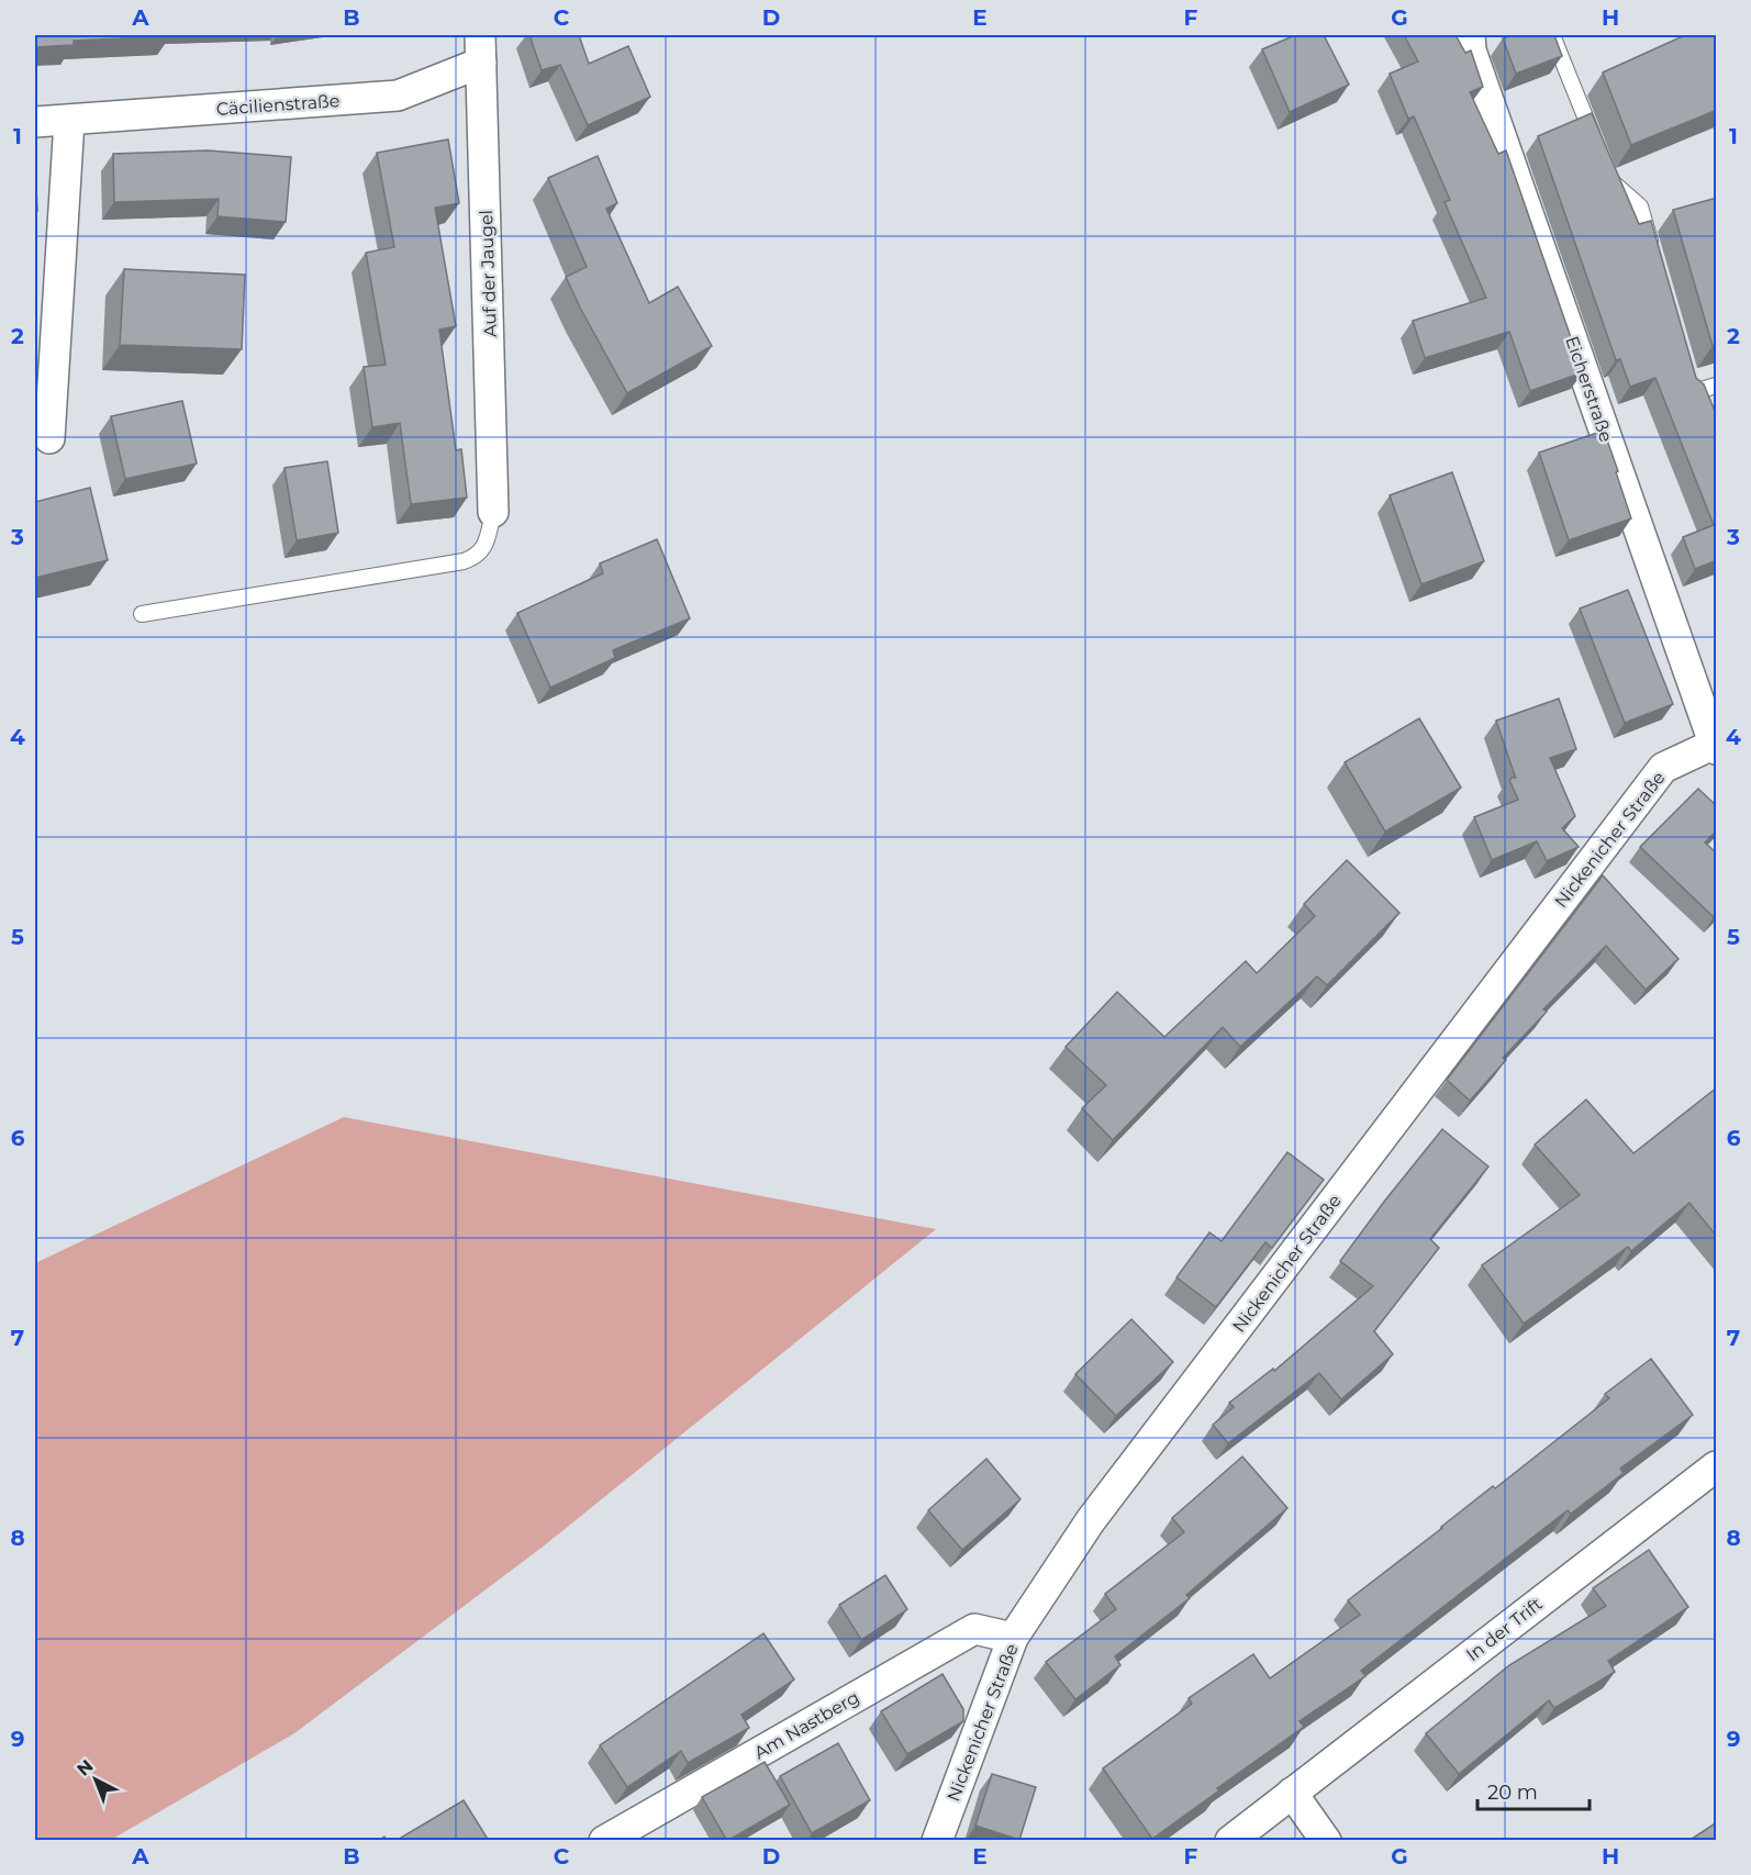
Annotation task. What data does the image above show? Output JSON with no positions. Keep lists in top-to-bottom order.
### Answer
{
  "streets": {
    "street": [
      "Cäcilienstraße",
      "Auf der Jaugel",
      "Eicherstraße",
      "Nickenicher Straße",
      "In der Trift",
      "Am Nastberg"
    ]
  },
  "crossings": [
    ["Cäcilienstraße", "Auf der Jaugel"],
    ["Eicherstraße", "Nickenicher Straße"],
    ["Nickenicher Straße", "Am Nastberg"]
  ],
  "scale_bar": "20 m",
  "north": "top left",
  "grid": {
    "columns": [
      "A",
      "B",
      "C",
      "D",
      "E",
      "F",
      "G",
      "H"
    ],
    "rows": [
      "1",
      "2",
      "3",
      "4",
      "5",
      "6",
      "7",
      "8",
      "9"
    ]
  }
}
